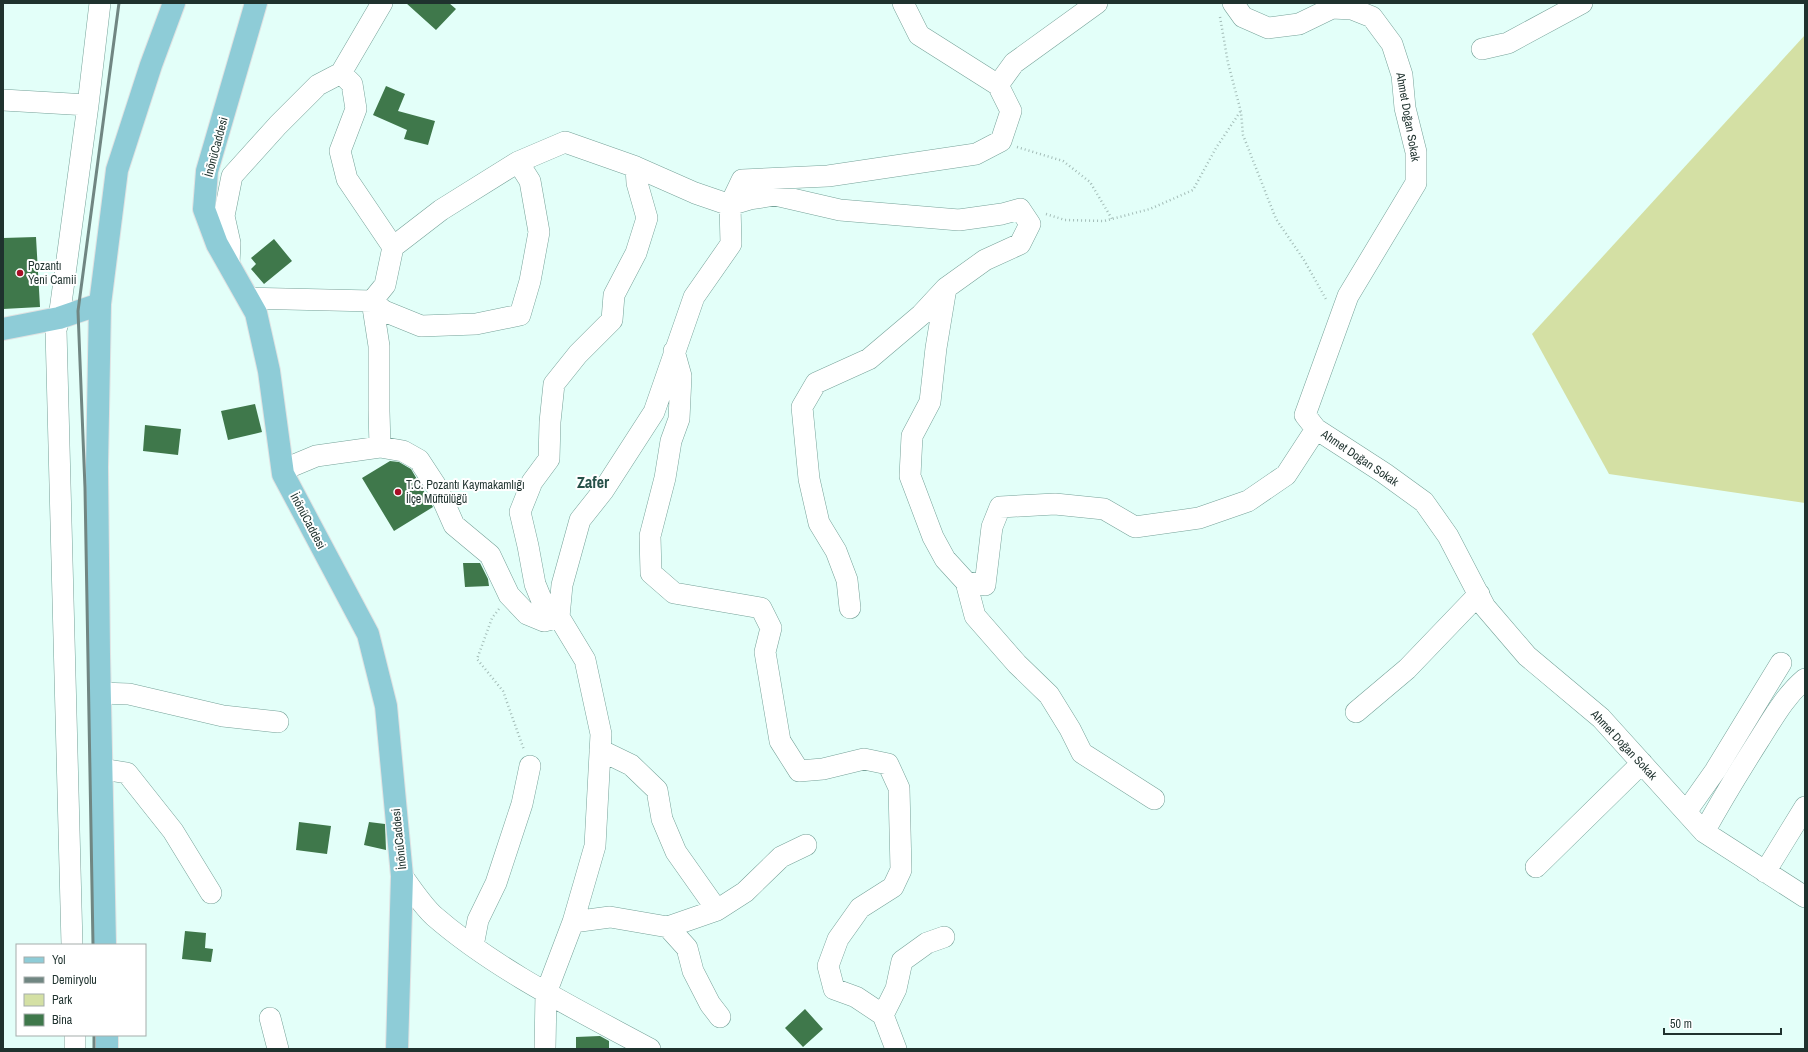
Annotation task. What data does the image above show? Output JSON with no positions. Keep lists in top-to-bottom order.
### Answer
{
  "streets": {
    "main road": ["İnönüCaddesi"],
    "street": ["Ahmet Doğan Sokak"]
  },
  "districts": ["Zafer"],
  "places": ["Pozantı Yeni Camii", "T.C. Pozantı Kaymakamlığı İlçe Müftülüğü"],
  "legend": [
    "Yol",
    "Demiryolu",
    "Park",
    "Bina"
  ],
  "scale_bar": "50 m"
}
